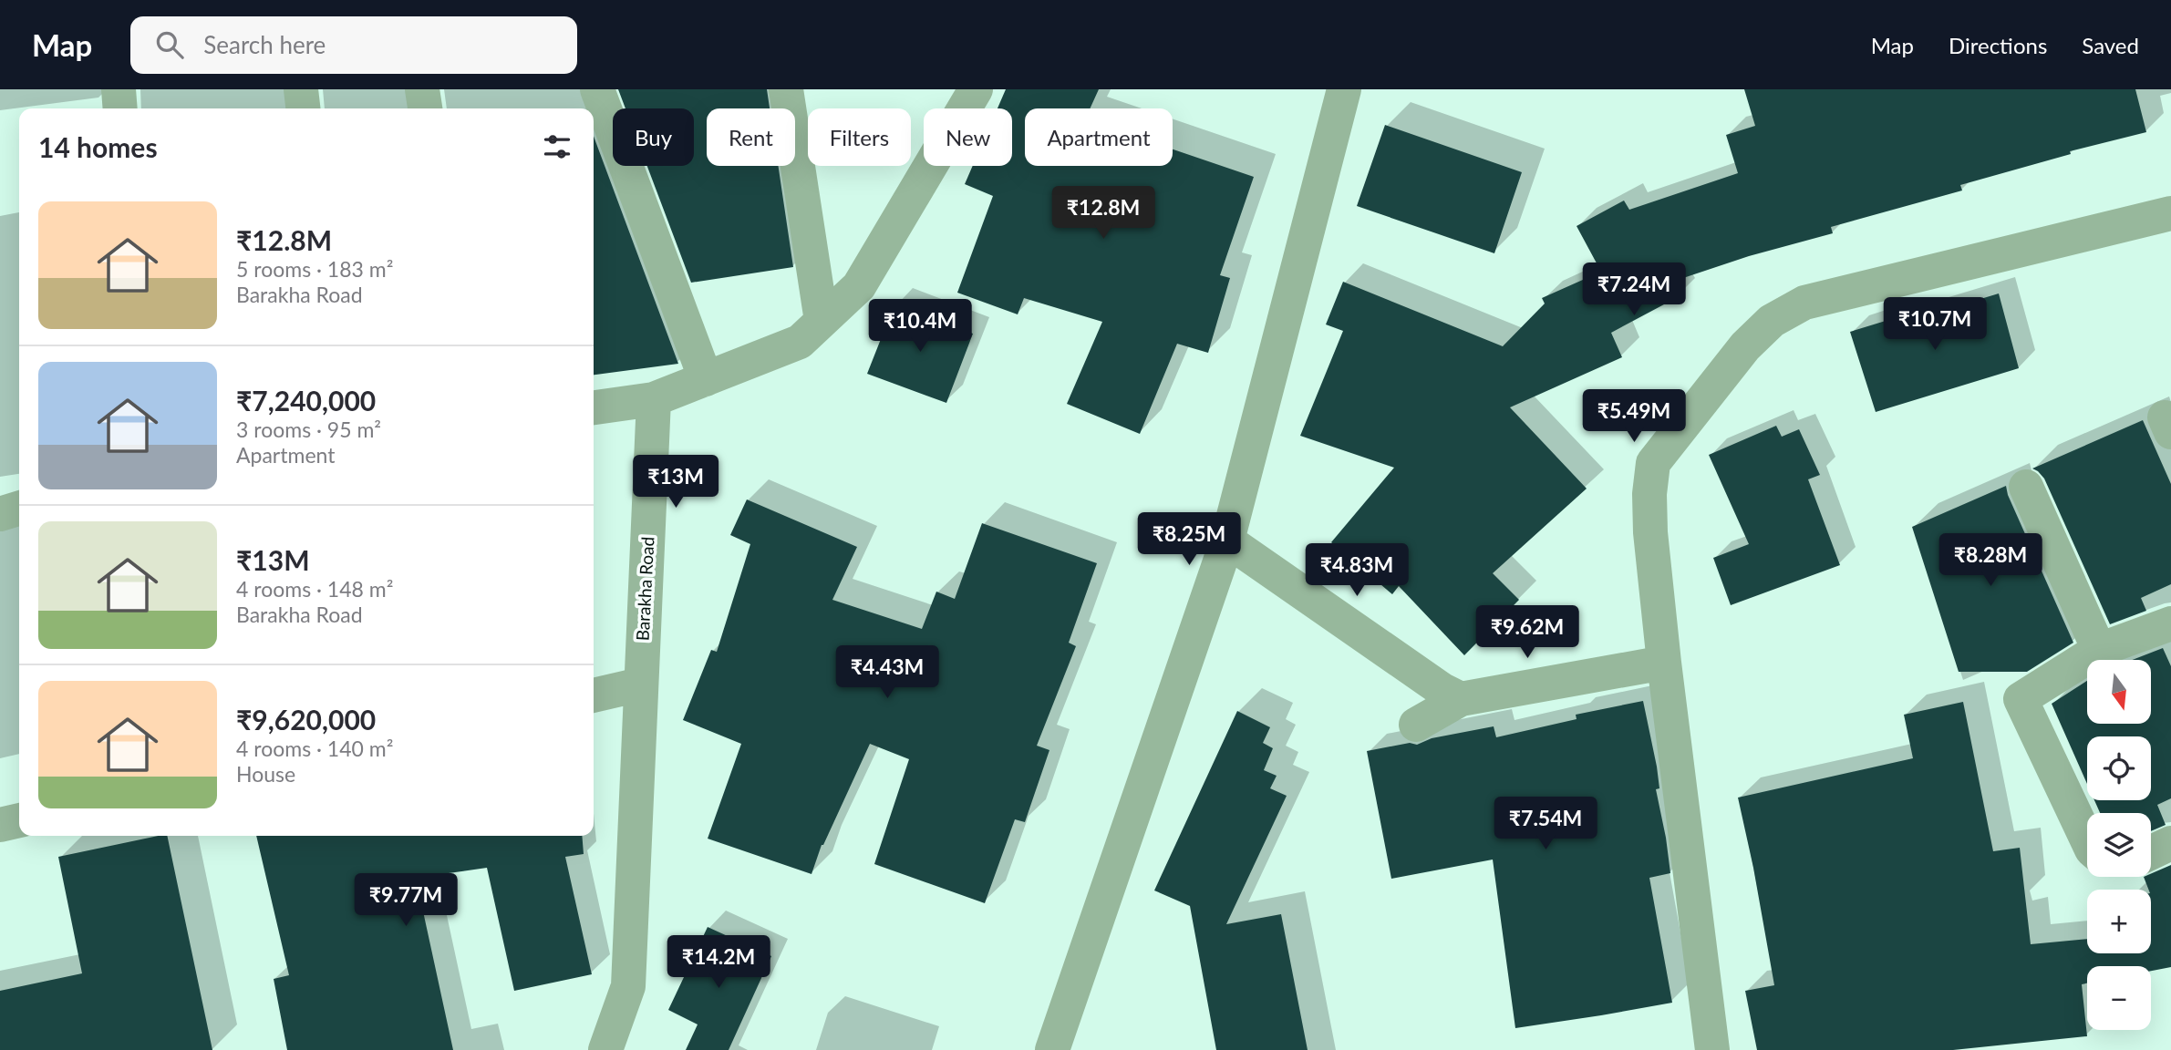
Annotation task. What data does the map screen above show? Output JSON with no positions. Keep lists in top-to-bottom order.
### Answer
{
  "streets": {
    "street": ["Barakha Road"]
  },
  "north": "bottom",
  "page": {
    "header": "Map",
    "search": "Search here",
    "nav": ["Map", "Directions", "Saved"],
    "chip": [
      "Buy",
      "Rent",
      "Filters",
      "New",
      "Apartment"
    ],
    "heading": "14 homes",
    "list": [
      {
        "name": "₹12.8M",
        "note": "5 rooms · 183 m² · Barakha Road"
      },
      {
        "name": "₹7,240,000",
        "note": "3 rooms · 95 m² · Apartment"
      },
      {
        "name": "₹13M",
        "note": "4 rooms · 148 m² · Barakha Road"
      },
      {
        "name": "₹9,620,000",
        "note": "4 rooms · 140 m² · House"
      }
    ],
    "price": [
      "₹12.8M",
      "₹7.24M",
      "₹10.7M",
      "₹10.4M",
      "₹5.49M",
      "₹13M",
      "₹8.25M",
      "₹8.28M",
      "₹4.83M",
      "₹9.62M",
      "₹4.43M",
      "₹7.54M",
      "₹9.77M",
      "₹14.2M"
    ],
    "map_buttons": ["+", "−"]
  }
}
